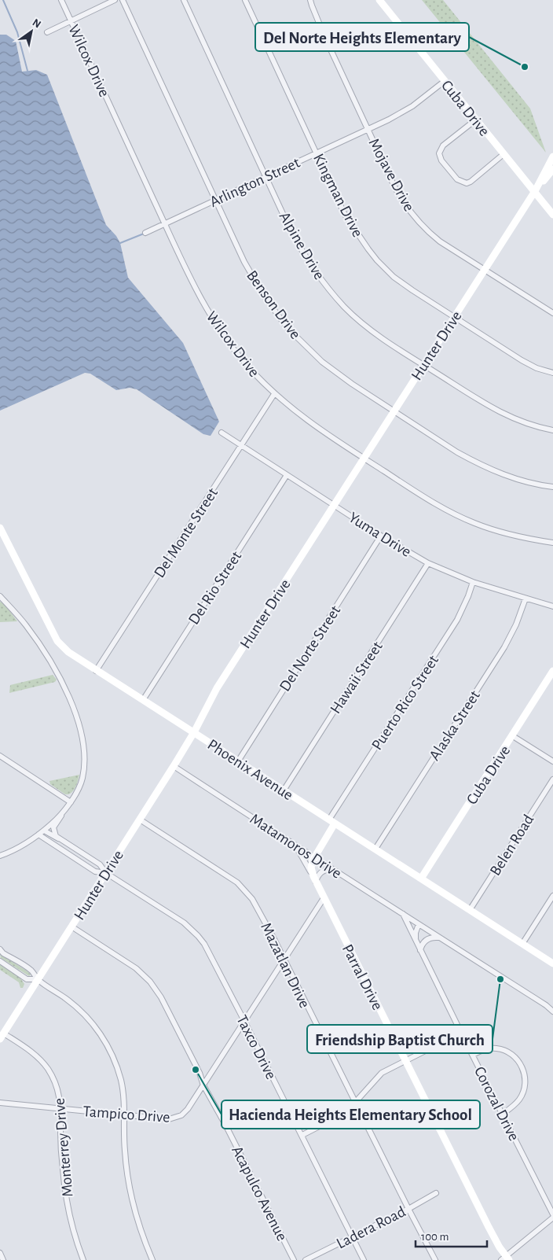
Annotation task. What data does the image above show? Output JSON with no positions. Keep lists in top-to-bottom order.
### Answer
{
  "streets": {
    "street": [
      "Wilcox Drive",
      "Cuba Drive",
      "Mojave Drive",
      "Arlington Street",
      "Kingman Drive",
      "Alpine Drive",
      "Benson Drive",
      "Hunter Drive",
      "Del Monte Street",
      "Yuma Drive",
      "Del Rio Street",
      "Del Norte Street",
      "Hawaii Street",
      "Puerto Rico Street",
      "Alaska Street",
      "Phoenix Avenue",
      "Belen Road",
      "Matamoros Drive",
      "Mazatlan Drive",
      "Parral Drive",
      "Taxco Drive",
      "Corozal Drive",
      "Tampico Drive",
      "Monterrey Drive",
      "Acapulco Avenue",
      "Ladera Road"
    ]
  },
  "crossings": [
    ["Wilcox Drive", "Arlington Street"],
    ["Wilcox Drive", "Hunter Drive"],
    ["Wilcox Drive", "Del Monte Street"],
    ["Cuba Drive", "Arlington Street"],
    ["Cuba Drive", "Hunter Drive"],
    ["Cuba Drive", "Phoenix Avenue"],
    ["Mojave Drive", "Arlington Street"],
    ["Mojave Drive", "Hunter Drive"],
    ["Arlington Street", "Kingman Drive"],
    ["Arlington Street", "Alpine Drive"],
    ["Arlington Street", "Benson Drive"],
    ["Kingman Drive", "Hunter Drive"],
    ["Alpine Drive", "Hunter Drive"],
    ["Benson Drive", "Hunter Drive"],
    ["Hunter Drive", "Yuma Drive"],
    ["Hunter Drive", "Phoenix Avenue"],
    ["Hunter Drive", "Matamoros Drive"],
    ["Hunter Drive", "Mazatlan Drive"],
    ["Hunter Drive", "Taxco Drive"],
    ["Hunter Drive", "Monterrey Drive"],
    ["Hunter Drive", "Acapulco Avenue"],
    ["Del Monte Street", "Yuma Drive"],
    ["Del Monte Street", "Phoenix Avenue"],
    ["Yuma Drive", "Del Rio Street"],
    ["Yuma Drive", "Del Norte Street"],
    ["Yuma Drive", "Hawaii Street"],
    ["Yuma Drive", "Puerto Rico Street"],
    ["Yuma Drive", "Alaska Street"],
    ["Del Rio Street", "Phoenix Avenue"],
    ["Del Norte Street", "Phoenix Avenue"],
    ["Hawaii Street", "Phoenix Avenue"],
    ["Puerto Rico Street", "Phoenix Avenue"],
    ["Puerto Rico Street", "Matamoros Drive"],
    ["Puerto Rico Street", "Parral Drive"],
    ["Alaska Street", "Phoenix Avenue"],
    ["Phoenix Avenue", "Belen Road"],
    ["Matamoros Drive", "Parral Drive"],
    ["Matamoros Drive", "Corozal Drive"],
    ["Mazatlan Drive", "Tampico Drive"],
    ["Mazatlan Drive", "Ladera Road"],
    ["Parral Drive", "Tampico Drive"],
    ["Taxco Drive", "Tampico Drive"],
    ["Taxco Drive", "Ladera Road"],
    ["Tampico Drive", "Monterrey Drive"],
    ["Tampico Drive", "Acapulco Avenue"]
  ],
  "places": ["Del Norte Heights Elementary", "Friendship Baptist Church", "Hacienda Heights Elementary School"],
  "scale_bar": "100 m",
  "north": "top right"
}
